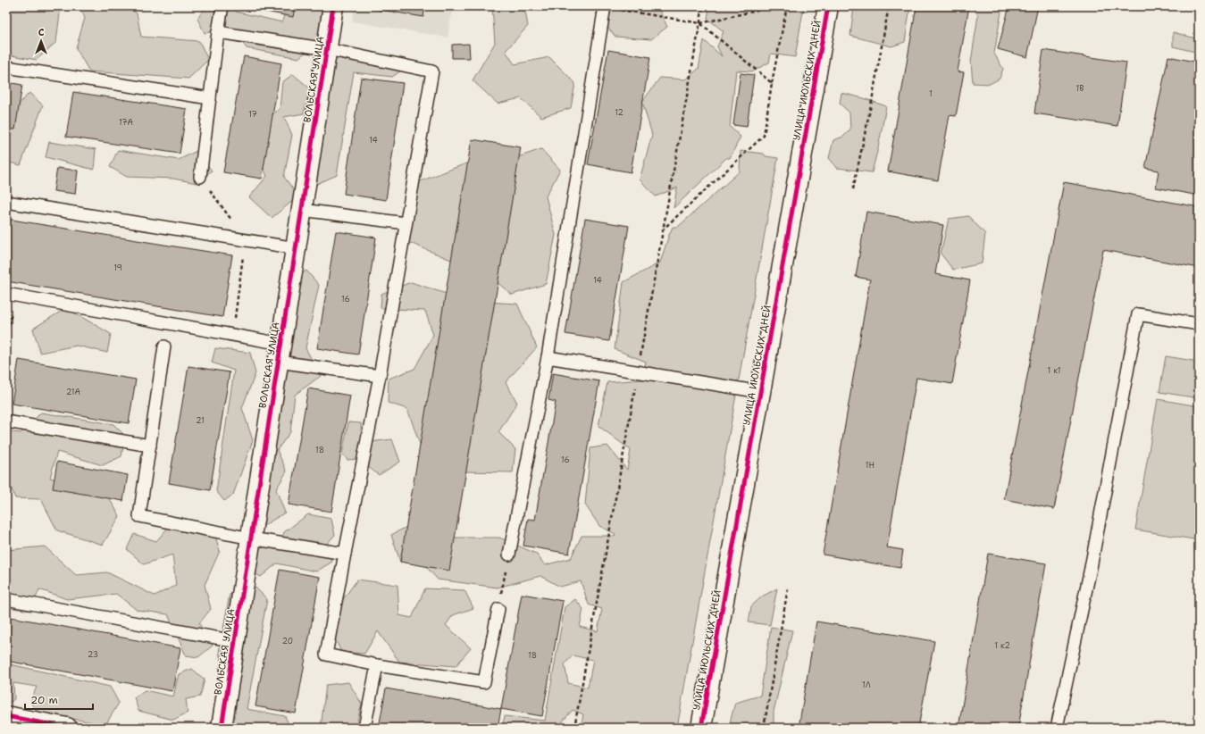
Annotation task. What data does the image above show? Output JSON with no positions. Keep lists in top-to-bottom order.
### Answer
{
  "streets": {
    "street": ["ВОЛЬСКАЯ УЛИЦА", "УЛИЦА ИЮЛЬСКИХ ДНЕЙ"]
  },
  "house_numbers": [
    "1В",
    "1",
    "12",
    "17",
    "17А",
    "14",
    "19",
    "14",
    "16",
    "1 к1",
    "21А",
    "21",
    "18",
    "16",
    "1Н",
    "20",
    "1 к2",
    "23",
    "18",
    "1Л"
  ],
  "scale_bar": "20 m",
  "north": "top"
}
